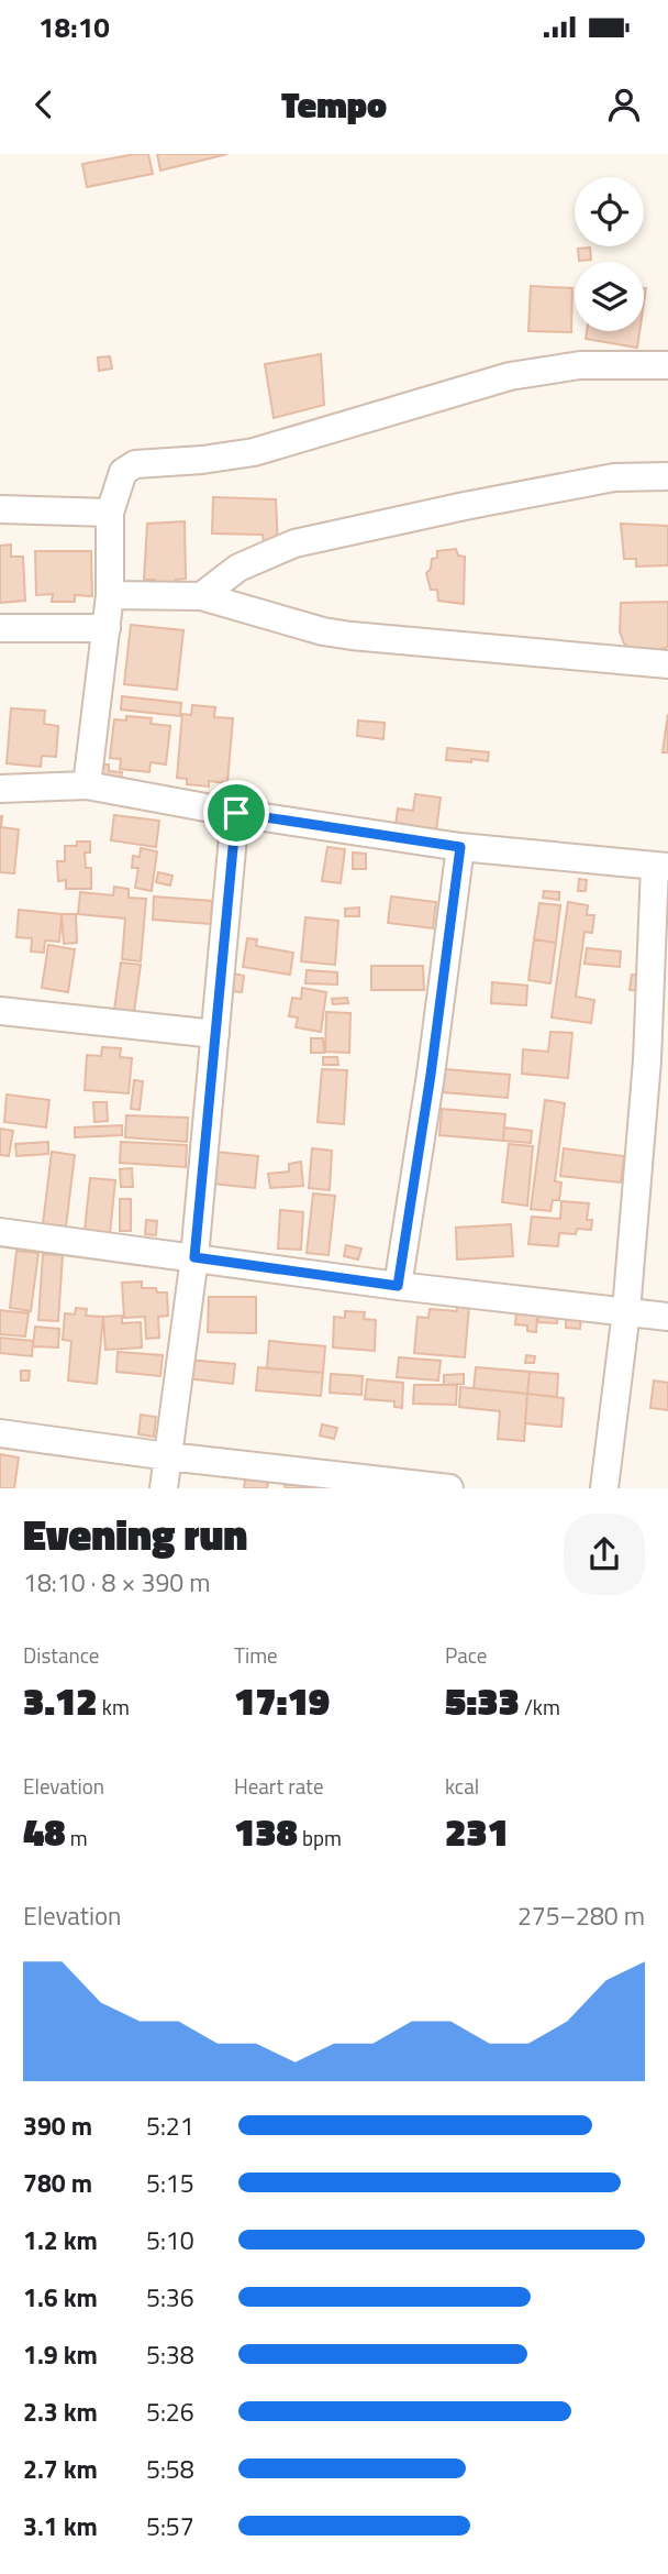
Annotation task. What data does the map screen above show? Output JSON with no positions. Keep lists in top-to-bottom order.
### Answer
{
  "page": {
    "status": "18:10",
    "header": "Tempo",
    "heading": ["Evening run", "18:10 · 8 × 390 m"],
    "stats": [
      ["Distance", "3.12 km"],
      ["Time", "17:19"],
      ["Pace", "5:33 /km"],
      ["Elevation", "48 m"],
      ["Heart rate", "138 bpm"],
      ["kcal", "231"]
    ],
    "chart": ["Elevation", "275–280 m"],
    "list": [
      {
        "name": "390 m",
        "note": "5:21"
      },
      {
        "name": "780 m",
        "note": "5:15"
      },
      {
        "name": "1.2 km",
        "note": "5:10"
      },
      {
        "name": "1.6 km",
        "note": "5:36"
      },
      {
        "name": "1.9 km",
        "note": "5:38"
      },
      {
        "name": "2.3 km",
        "note": "5:26"
      },
      {
        "name": "2.7 km",
        "note": "5:58"
      },
      {
        "name": "3.1 km",
        "note": "5:57"
      }
    ]
  }
}
